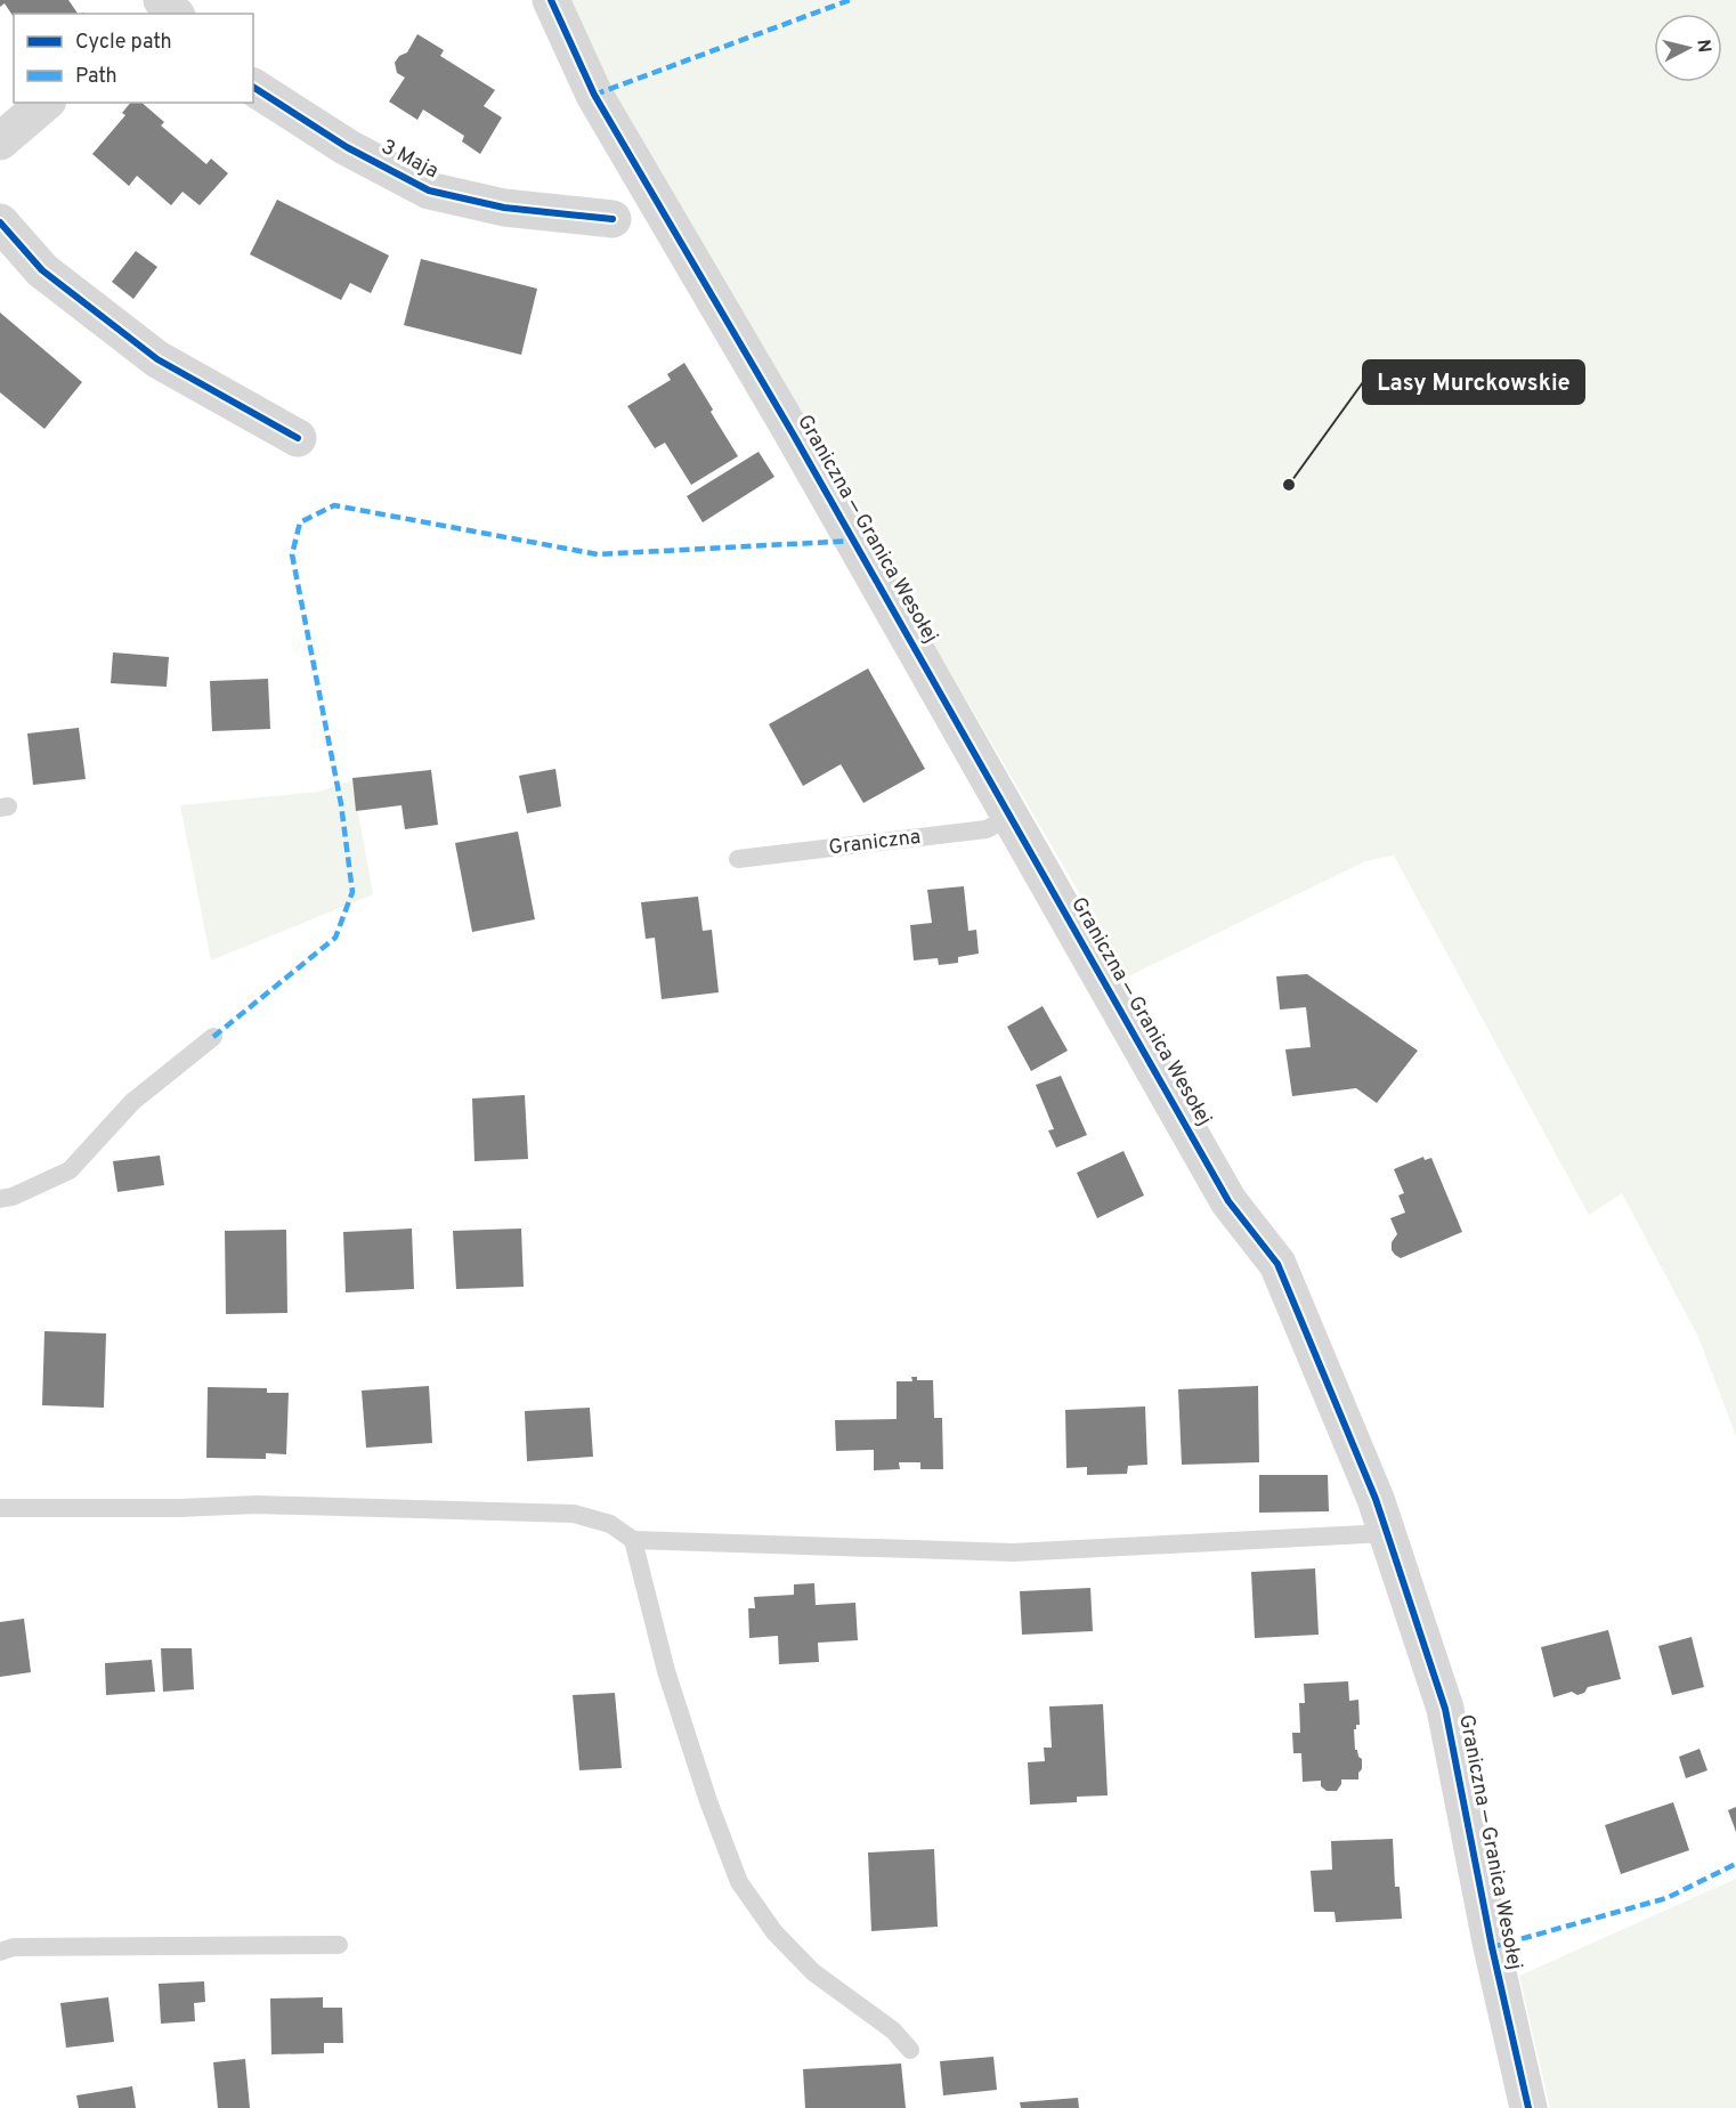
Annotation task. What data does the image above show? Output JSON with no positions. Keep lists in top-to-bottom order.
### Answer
{
  "streets": {
    "street": ["3 Maja", "Graniczna — Granica Wesołej"],
    "lane": ["Graniczna"]
  },
  "crossings": [
    ["Graniczna — Granica Wesołej", "Graniczna"]
  ],
  "places": ["Lasy Murckowskie"],
  "legend": ["Cycle path", "Path"],
  "north": "right"
}
